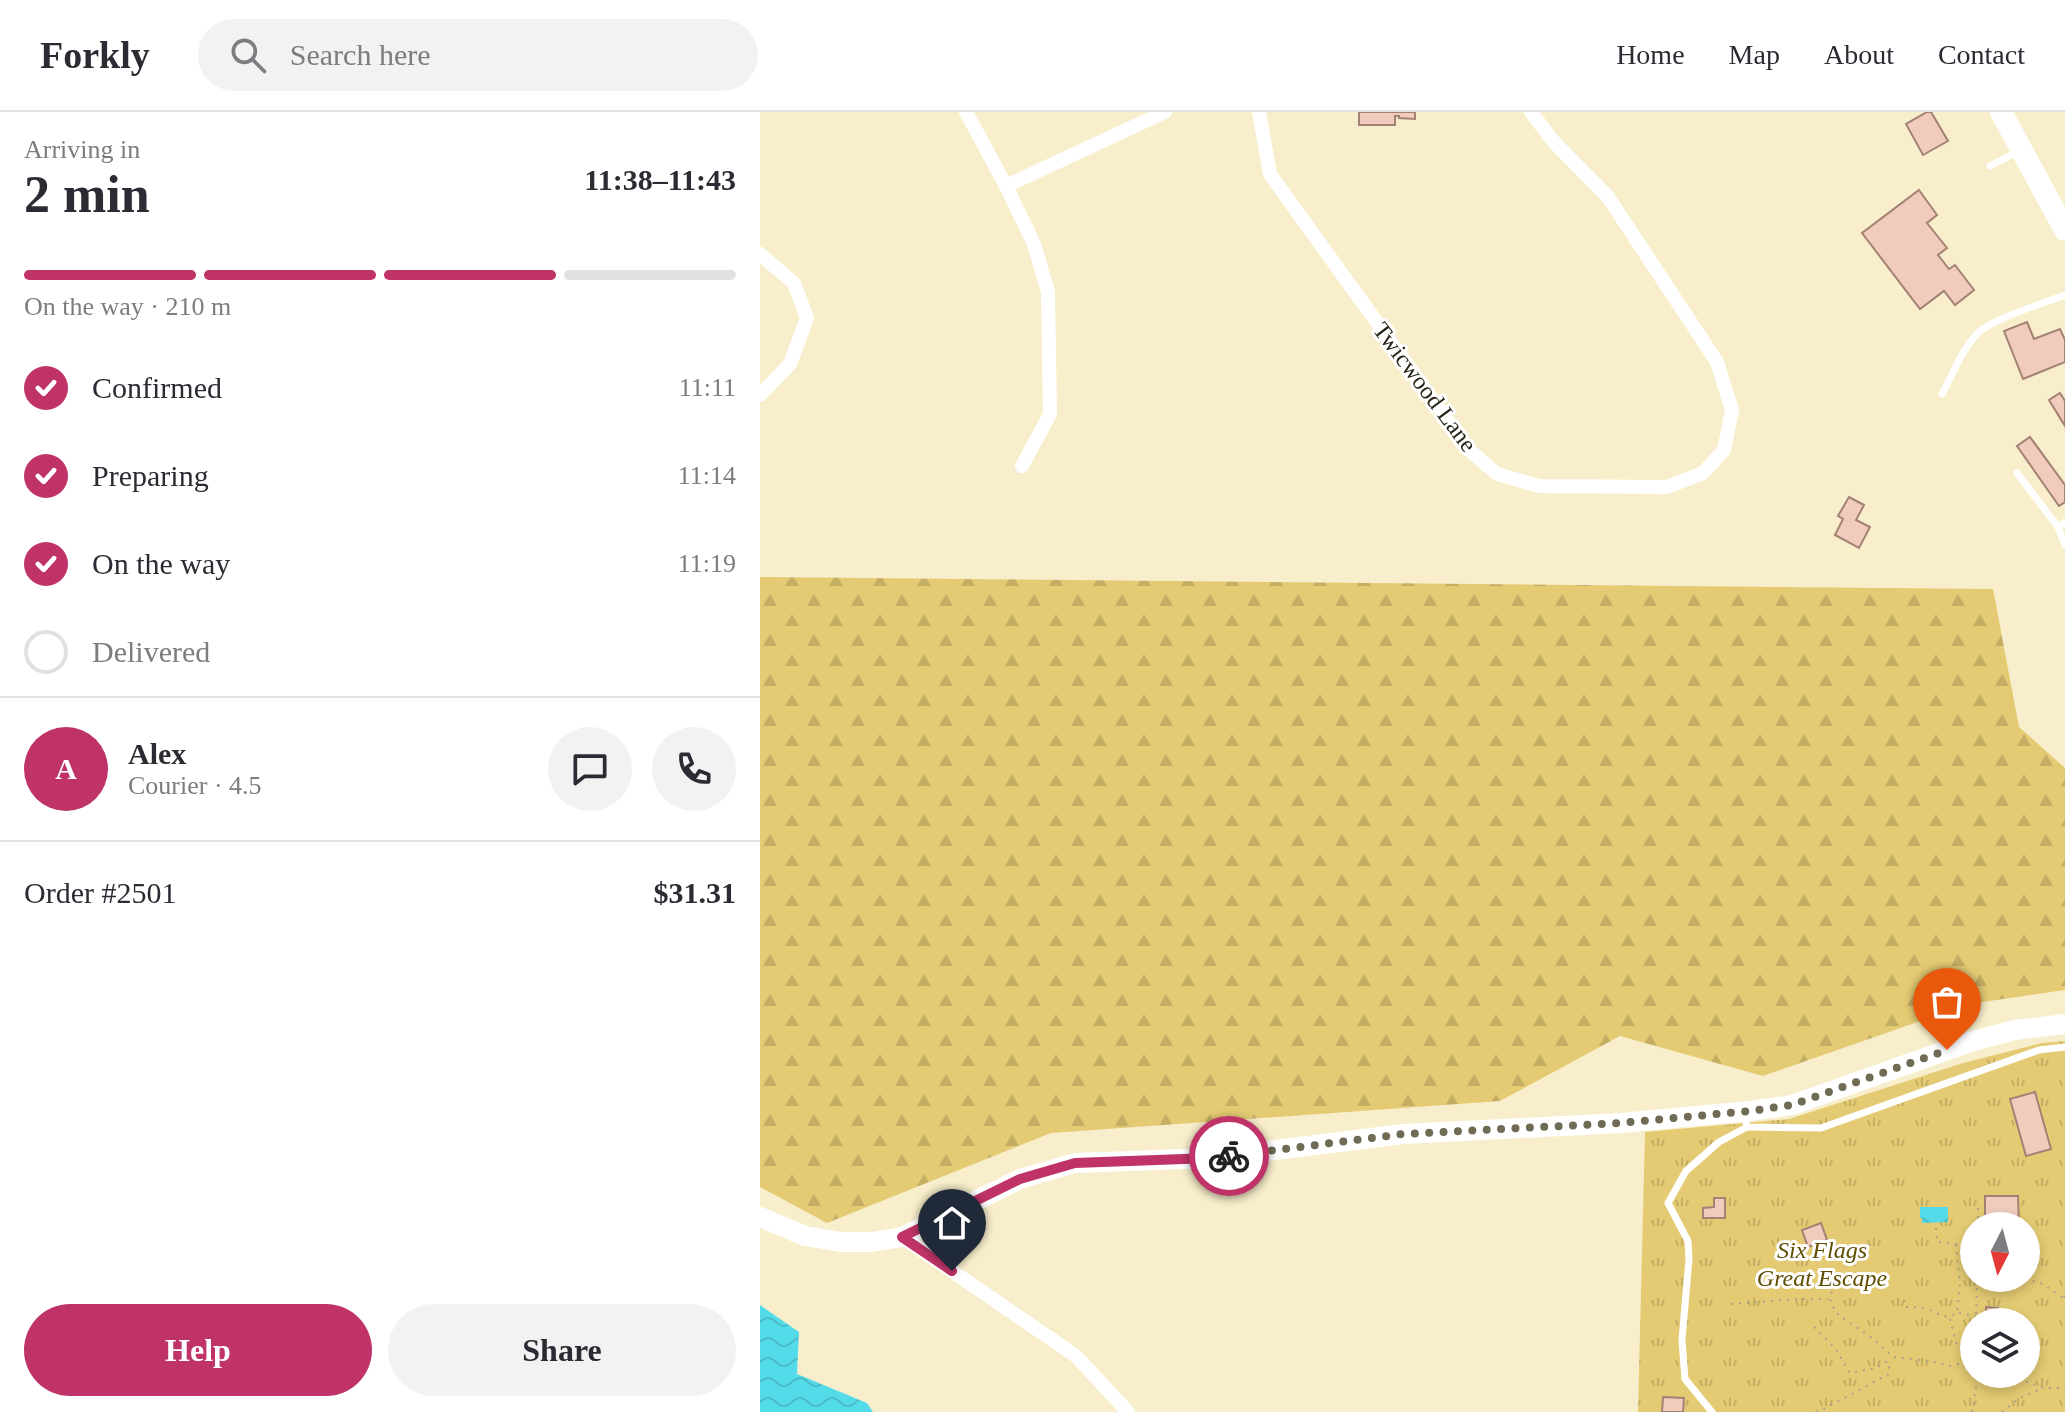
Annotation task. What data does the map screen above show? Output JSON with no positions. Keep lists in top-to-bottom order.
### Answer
{
  "streets": {
    "street": ["Twicwood Lane"]
  },
  "parks": ["Six Flags Great Escape"],
  "north": "bottom",
  "page": {
    "header": "Forkly",
    "search": "Search here",
    "nav": [
      "Home",
      "Map",
      "About",
      "Contact"
    ],
    "heading": ["2 min", "Arriving in", "11:38–11:43"],
    "panel": [
      "Alex",
      "Courier · 4.5",
      "Order #2501",
      "$31.31"
    ],
    "bar": "On the way · 210 m",
    "list": [
      ["Confirmed", "11:11"],
      ["Preparing", "11:14"],
      ["On the way", "11:19"],
      "Delivered"
    ],
    "round": "A",
    "buttons": ["Help", "Share"]
  }
}
